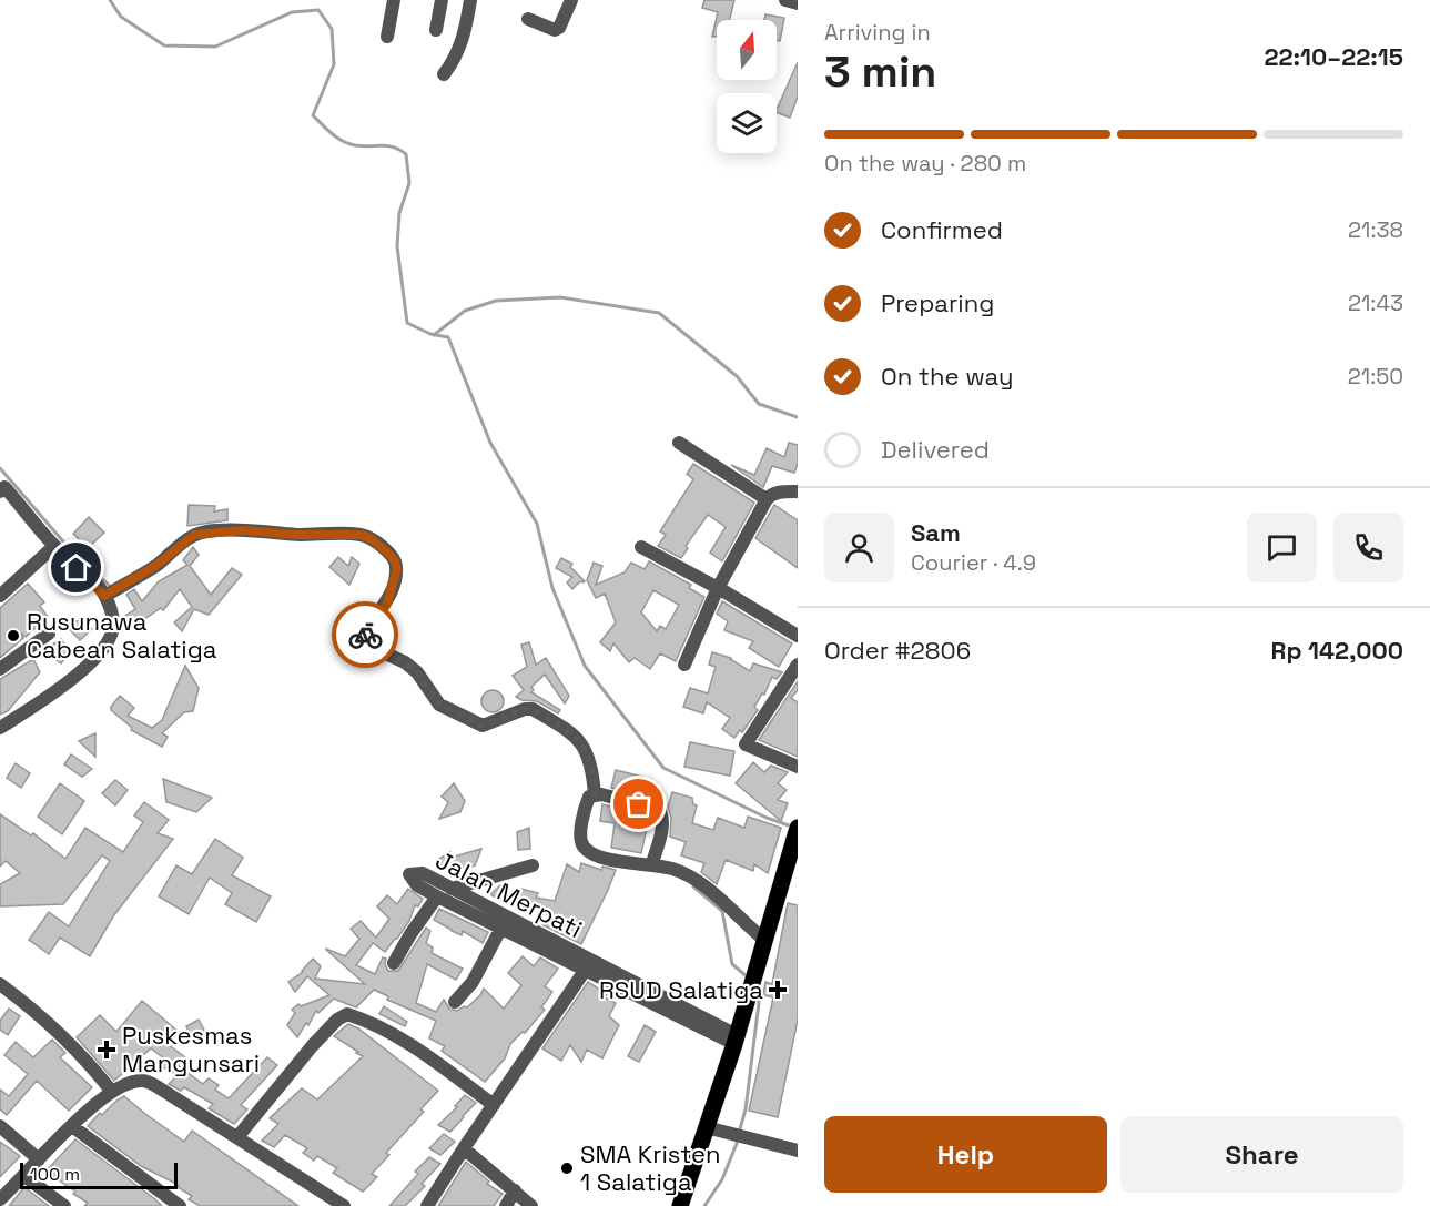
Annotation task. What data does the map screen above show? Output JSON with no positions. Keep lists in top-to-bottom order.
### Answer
{
  "streets": {
    "street": ["Jalan Merpati"]
  },
  "places": {
    "other": ["Rusunawa Cabean Salatiga", "SMA Kristen 1 Salatiga"],
    "health": ["RSUD Salatiga", "Puskesmas Mangunsari"]
  },
  "scale_bar": "100 m",
  "north": "top",
  "page": {
    "heading": ["3 min", "Arriving in", "22:10–22:15"],
    "panel": [
      "Sam",
      "Courier · 4.9",
      "Order #2806",
      "Rp 142,000"
    ],
    "bar": "On the way · 280 m",
    "list": [
      ["Confirmed", "21:38"],
      ["Preparing", "21:43"],
      ["On the way", "21:50"],
      "Delivered"
    ],
    "buttons": ["Help", "Share"],
    "scale": "100 m"
  }
}
